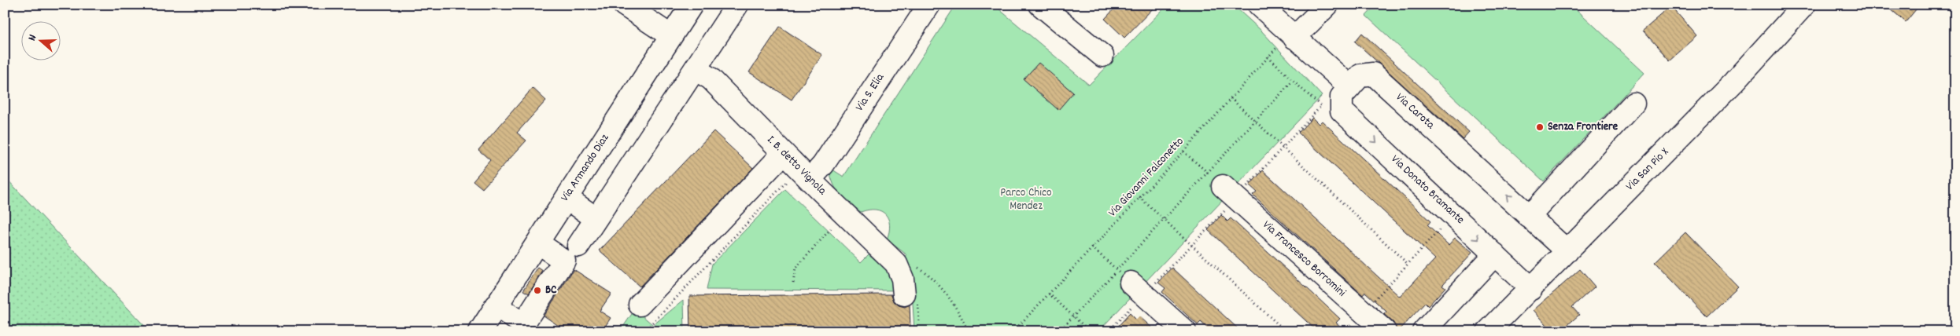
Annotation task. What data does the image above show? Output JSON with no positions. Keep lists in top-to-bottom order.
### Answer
{
  "streets": {
    "street": [
      "Via S. Elia",
      "Via Carota",
      "I. B. detto Vignola",
      "Via Armando Diaz",
      "Via San Pio X",
      "Via Donato Bramante",
      "Via Francesco Borromini"
    ],
    "path": ["Via Giovanni Falconetto"]
  },
  "crossings": [
    ["Via S. Elia", "I. B. detto Vignola"],
    ["Via Carota", "Via San Pio X"],
    ["Via Carota", "Via Donato Bramante"],
    ["Via San Pio X", "Via Donato Bramante"]
  ],
  "parks": ["Parco Chico Mendez"],
  "places": ["Senza Frontiere", "BC"],
  "north": "left"
}
